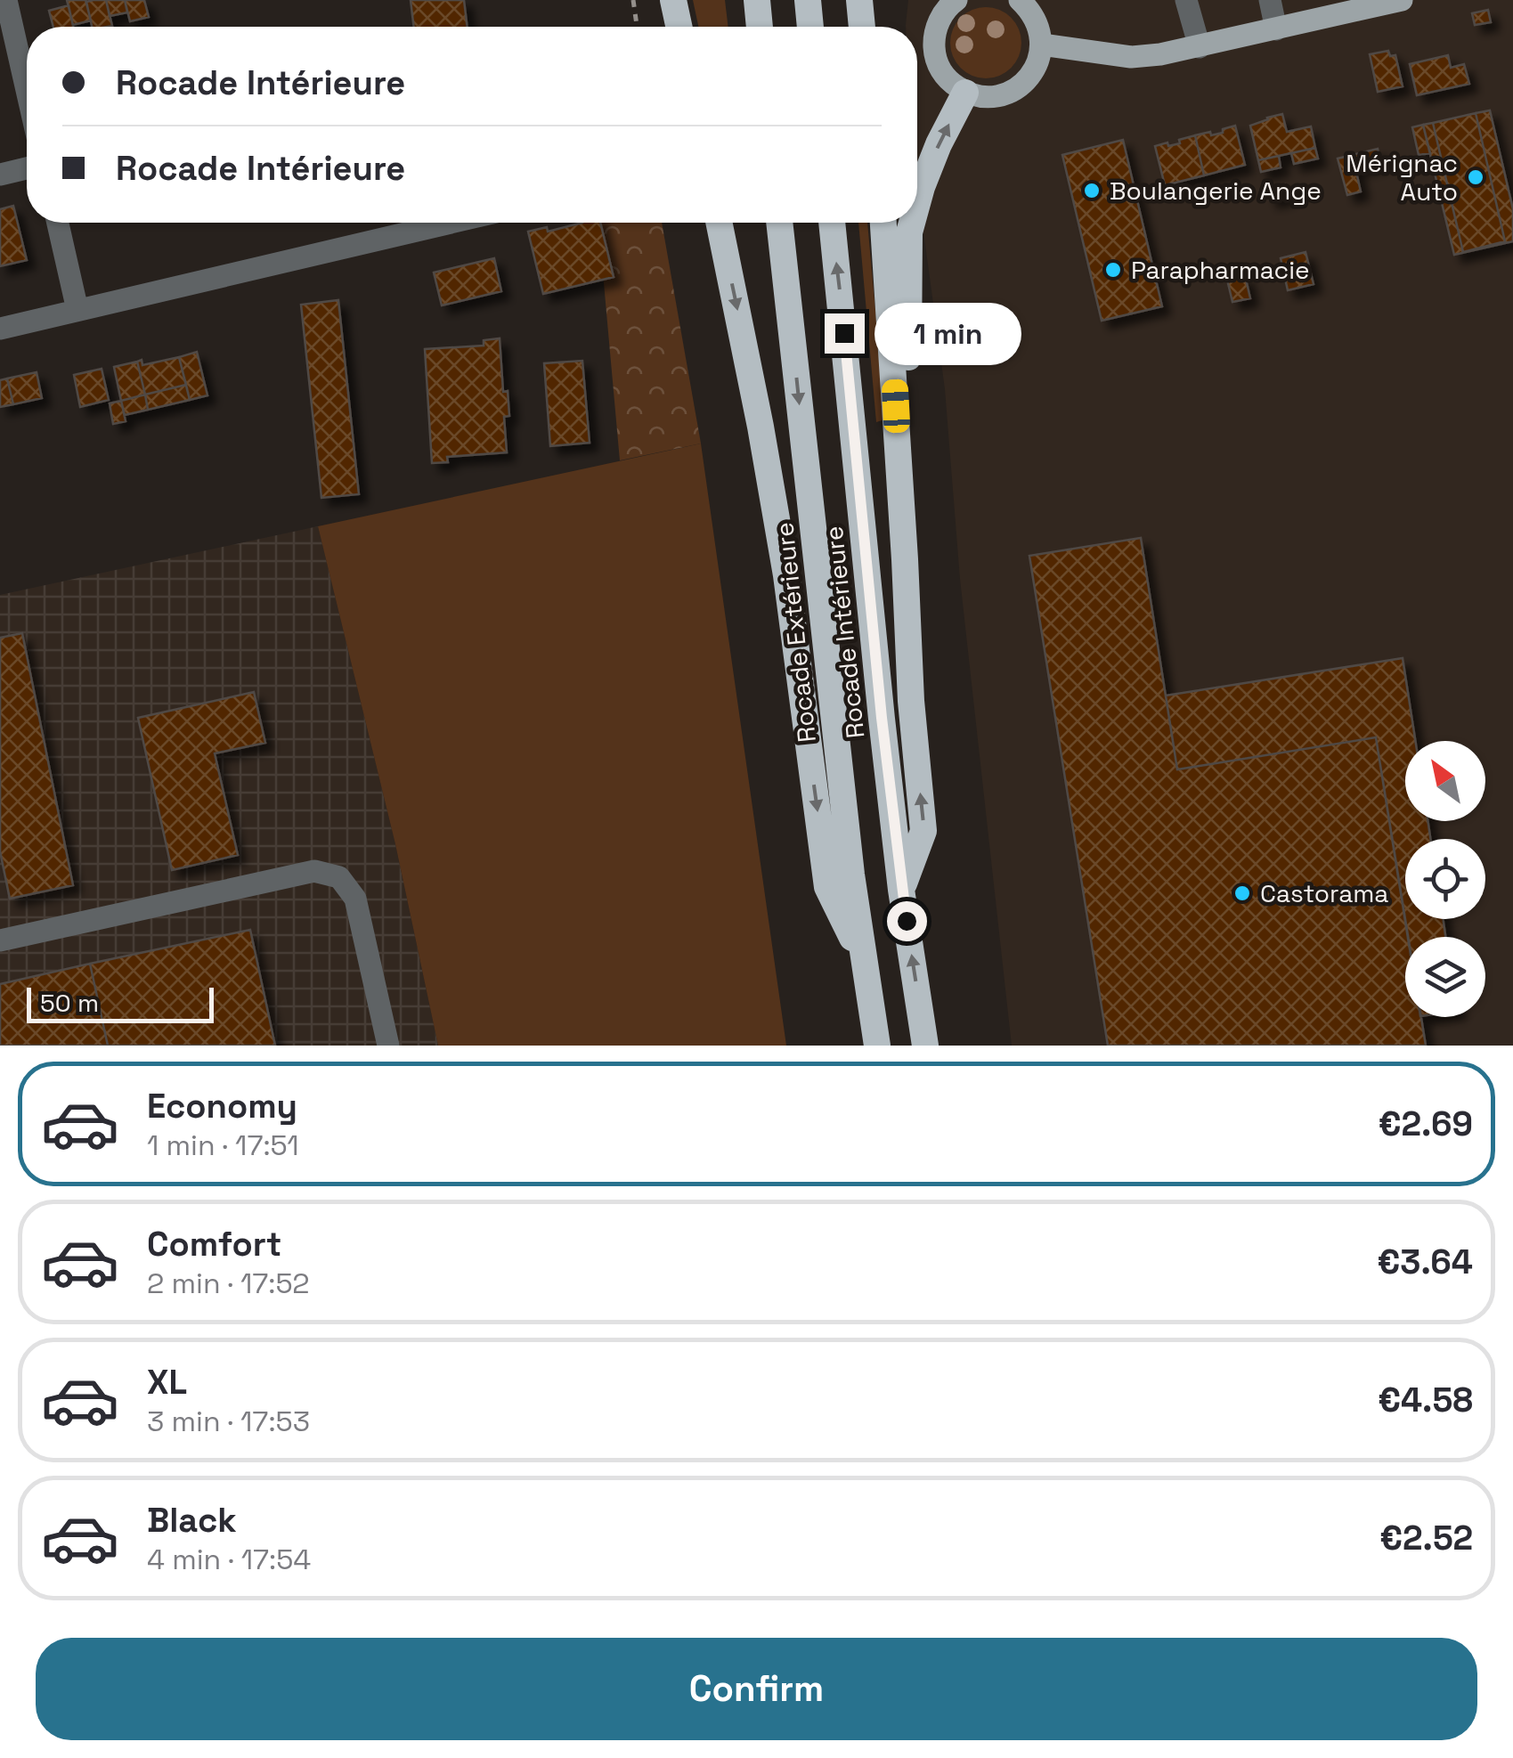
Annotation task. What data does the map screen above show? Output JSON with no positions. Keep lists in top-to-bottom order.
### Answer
{
  "streets": {
    "highway": ["Rocade Extérieure", "Rocade Intérieure"]
  },
  "places": [
    "Mérignac Auto",
    "Boulangerie Ange",
    "Parapharmacie",
    "Castorama"
  ],
  "scale_bar": "50 m",
  "north": "top left",
  "page": {
    "banner": ["Rocade Intérieure", "Rocade Intérieure"],
    "bubble": "1 min",
    "scale": "50 m",
    "list": [
      {
        "name": "Economy",
        "note": "1 min · 17:51",
        "value": "€2.69"
      },
      {
        "name": "Comfort",
        "note": "2 min · 17:52",
        "value": "€3.64"
      },
      {
        "name": "XL",
        "note": "3 min · 17:53",
        "value": "€4.58"
      },
      {
        "name": "Black",
        "note": "4 min · 17:54",
        "value": "€2.52"
      }
    ],
    "buttons": "Confirm"
  }
}
